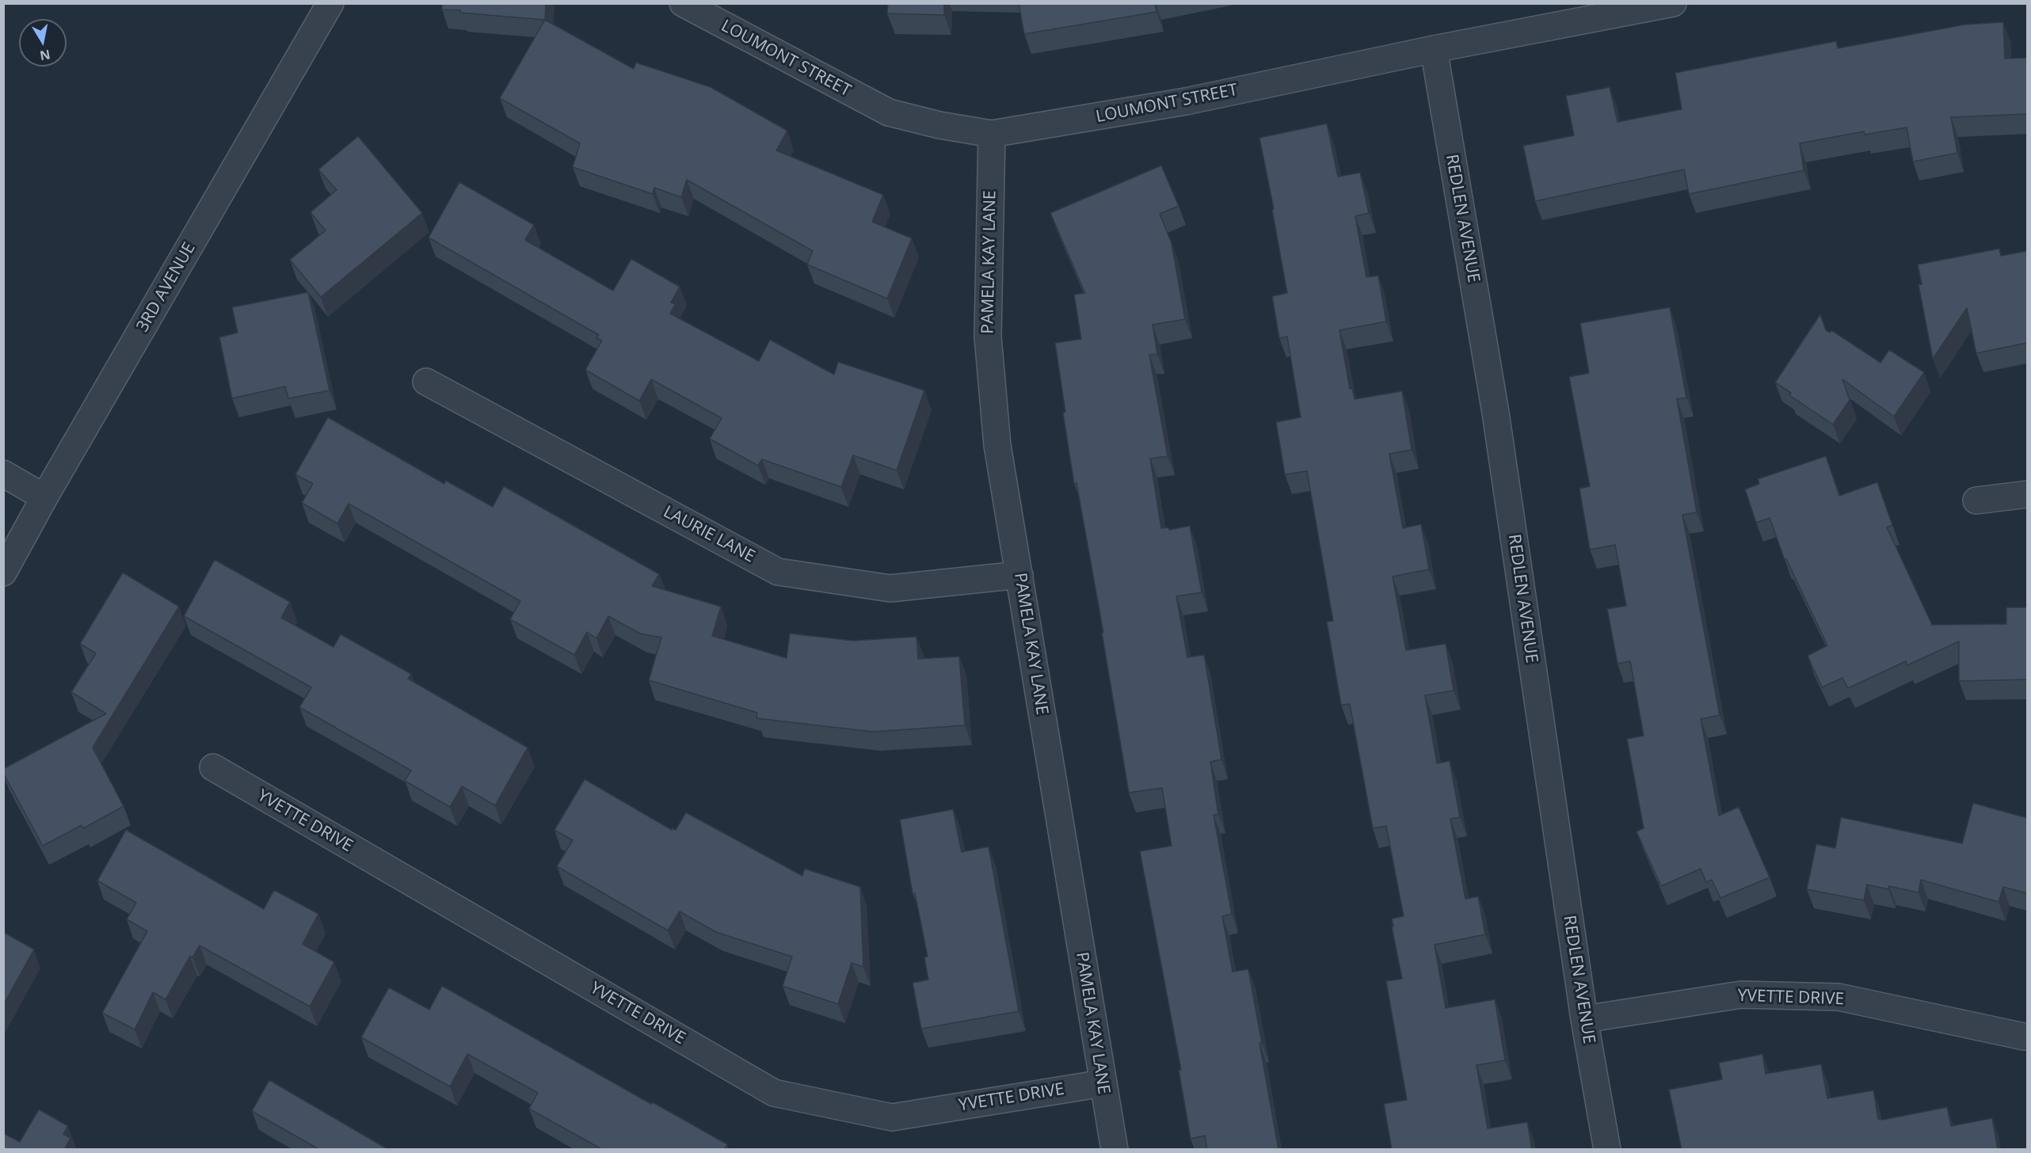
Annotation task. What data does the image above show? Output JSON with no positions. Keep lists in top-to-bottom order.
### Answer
{
  "streets": {
    "street": [
      "LOUMONT STREET",
      "REDLEN AVENUE",
      "PAMELA KAY LANE",
      "3RD AVENUE",
      "LAURIE LANE",
      "YVETTE DRIVE"
    ]
  },
  "crossings": [
    ["LOUMONT STREET", "REDLEN AVENUE"],
    ["LOUMONT STREET", "PAMELA KAY LANE"],
    ["REDLEN AVENUE", "YVETTE DRIVE"],
    ["PAMELA KAY LANE", "LAURIE LANE"],
    ["PAMELA KAY LANE", "YVETTE DRIVE"]
  ],
  "north": "bottom"
}
